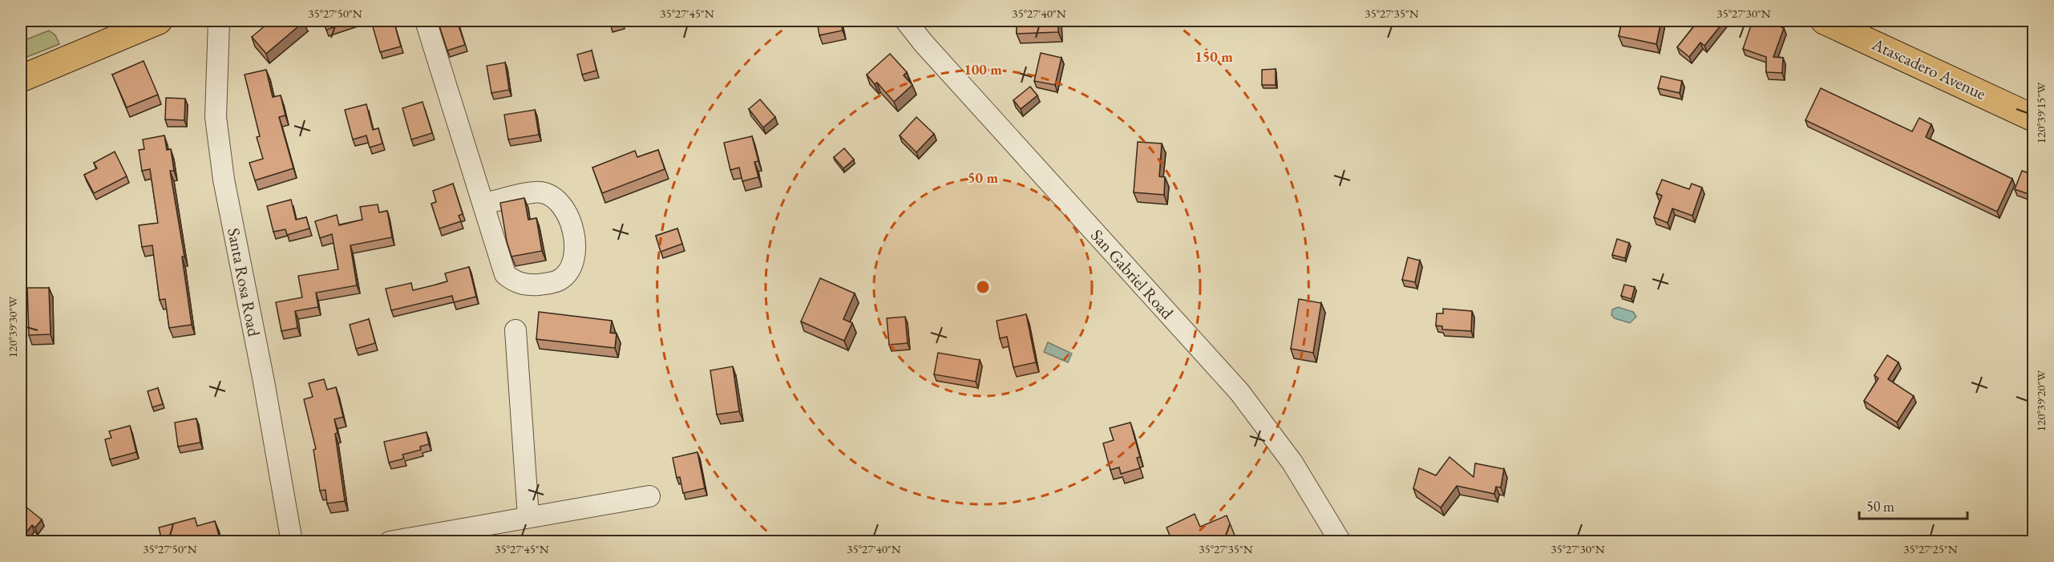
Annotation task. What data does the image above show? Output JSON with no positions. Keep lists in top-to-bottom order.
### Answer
{
  "streets": {
    "main road": ["Atascadero Avenue"],
    "street": ["San Gabriel Road", "Santa Rosa Road"]
  },
  "scale_bar": "50 m",
  "coordinates": [
    "35°27'50\"N",
    "35°27'45\"N",
    "35°27'40\"N",
    "35°27'35\"N",
    "35°27'30\"N",
    "120°39'15\"W",
    "120°39'30\"W",
    "120°39'20\"W",
    "35°27'25\"N"
  ],
  "rings": ["150 m", "100 m", "50 m"]
}
